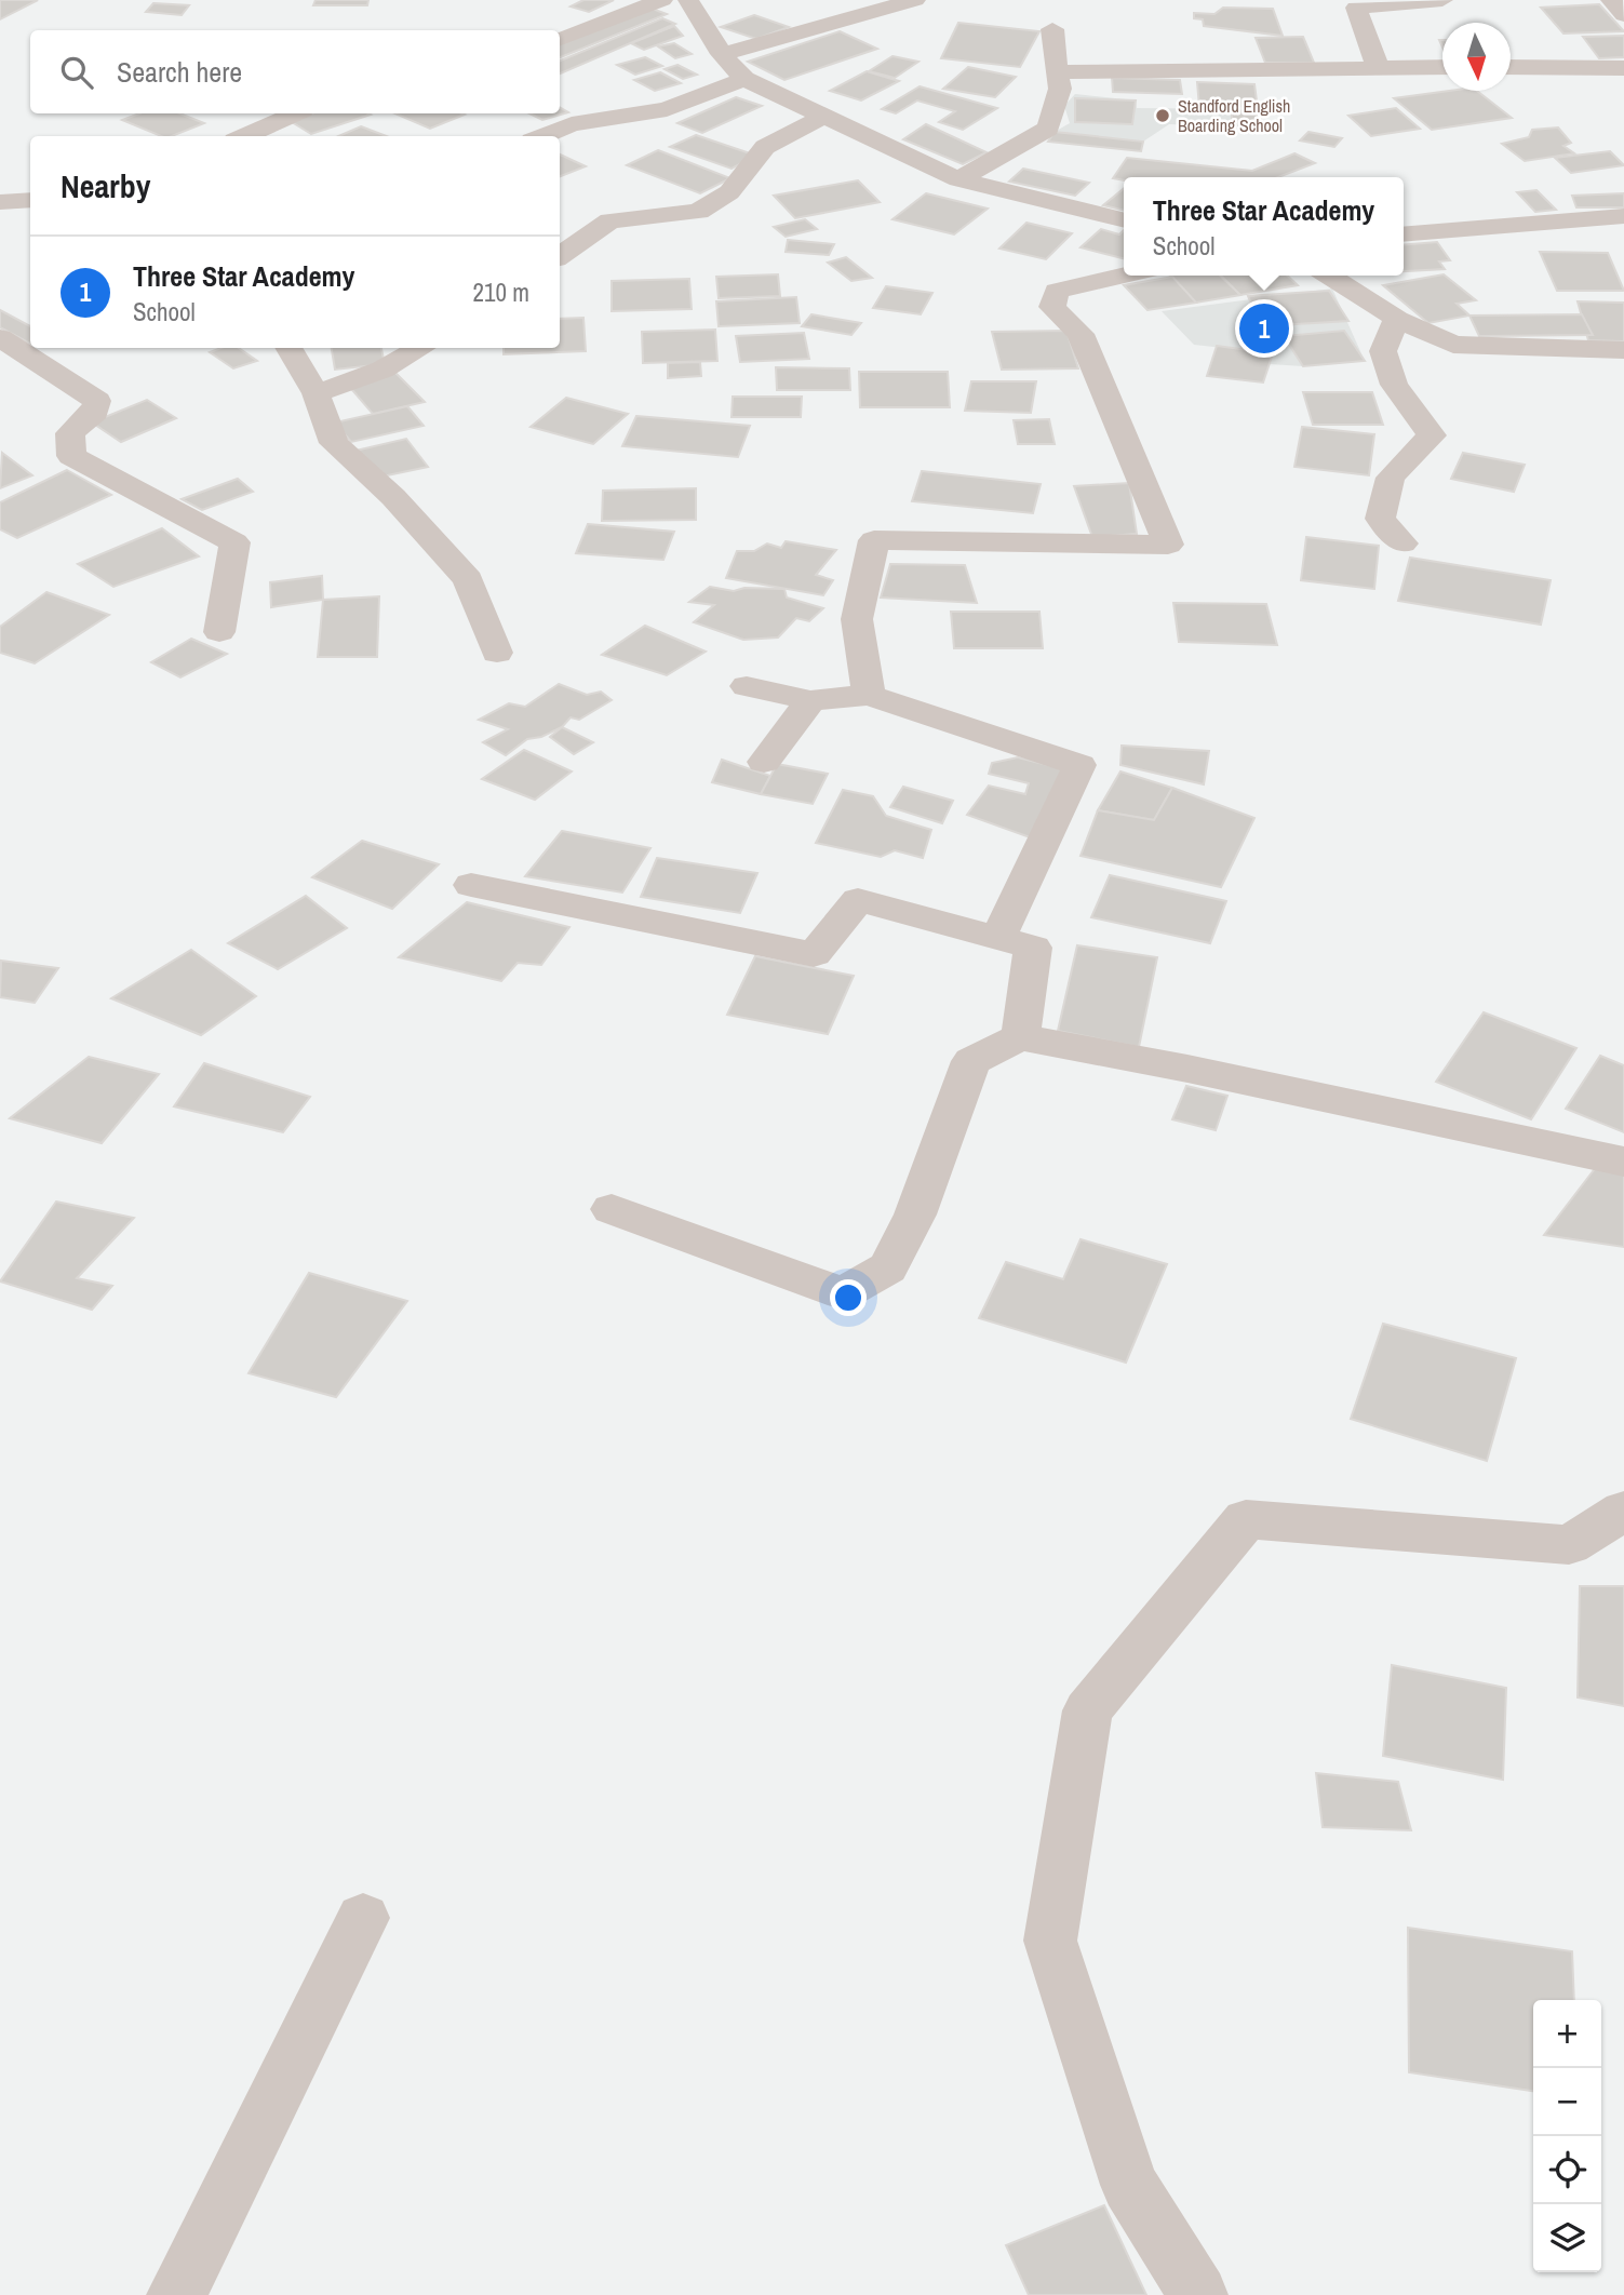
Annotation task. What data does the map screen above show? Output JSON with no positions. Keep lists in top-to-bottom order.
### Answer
{
  "places": ["Standford English Boarding School"],
  "north": "bottom",
  "page": {
    "search": "Search here",
    "heading": "Nearby",
    "popup": ["Three Star Academy", "School"],
    "list": [
      {
        "mark": "1",
        "name": "Three Star Academy",
        "note": "School",
        "value": "210 m"
      }
    ],
    "pins": "1",
    "map_buttons": ["+", "−"]
  }
}
